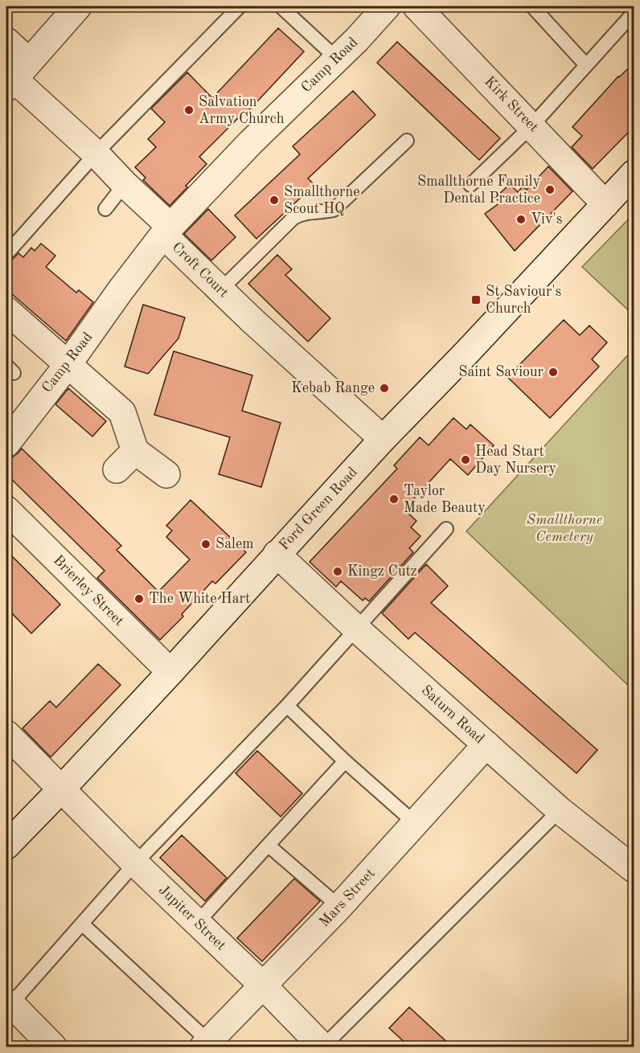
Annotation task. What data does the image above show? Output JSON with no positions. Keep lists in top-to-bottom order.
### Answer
{
  "streets": {
    "street": [
      "Camp Road",
      "Kirk Street",
      "Croft Court",
      "Ford Green Road",
      "Brierley Street",
      "Saturn Road",
      "Mars Street",
      "Jupiter Street"
    ]
  },
  "crossings": [
    ["Camp Road", "Croft Court"],
    ["Kirk Street", "Ford Green Road"],
    ["Croft Court", "Ford Green Road"],
    ["Ford Green Road", "Brierley Street"],
    ["Ford Green Road", "Saturn Road"],
    ["Ford Green Road", "Jupiter Street"],
    ["Saturn Road", "Mars Street"],
    ["Mars Street", "Jupiter Street"]
  ],
  "parks": ["Smallthorne Cemetery"],
  "places": {
    "other": [
      "Salvation Army Church",
      "Smallthorne Family Dental Practice",
      "Smallthorne Scout HQ",
      "Viv's",
      "Saint Saviour",
      "Kebab Range",
      "Head Start Day Nursery",
      "Taylor Made Beauty",
      "Salem",
      "Kingz Cutz",
      "The White Hart"
    ],
    "transit": ["St Saviour's Church"]
  }
}
